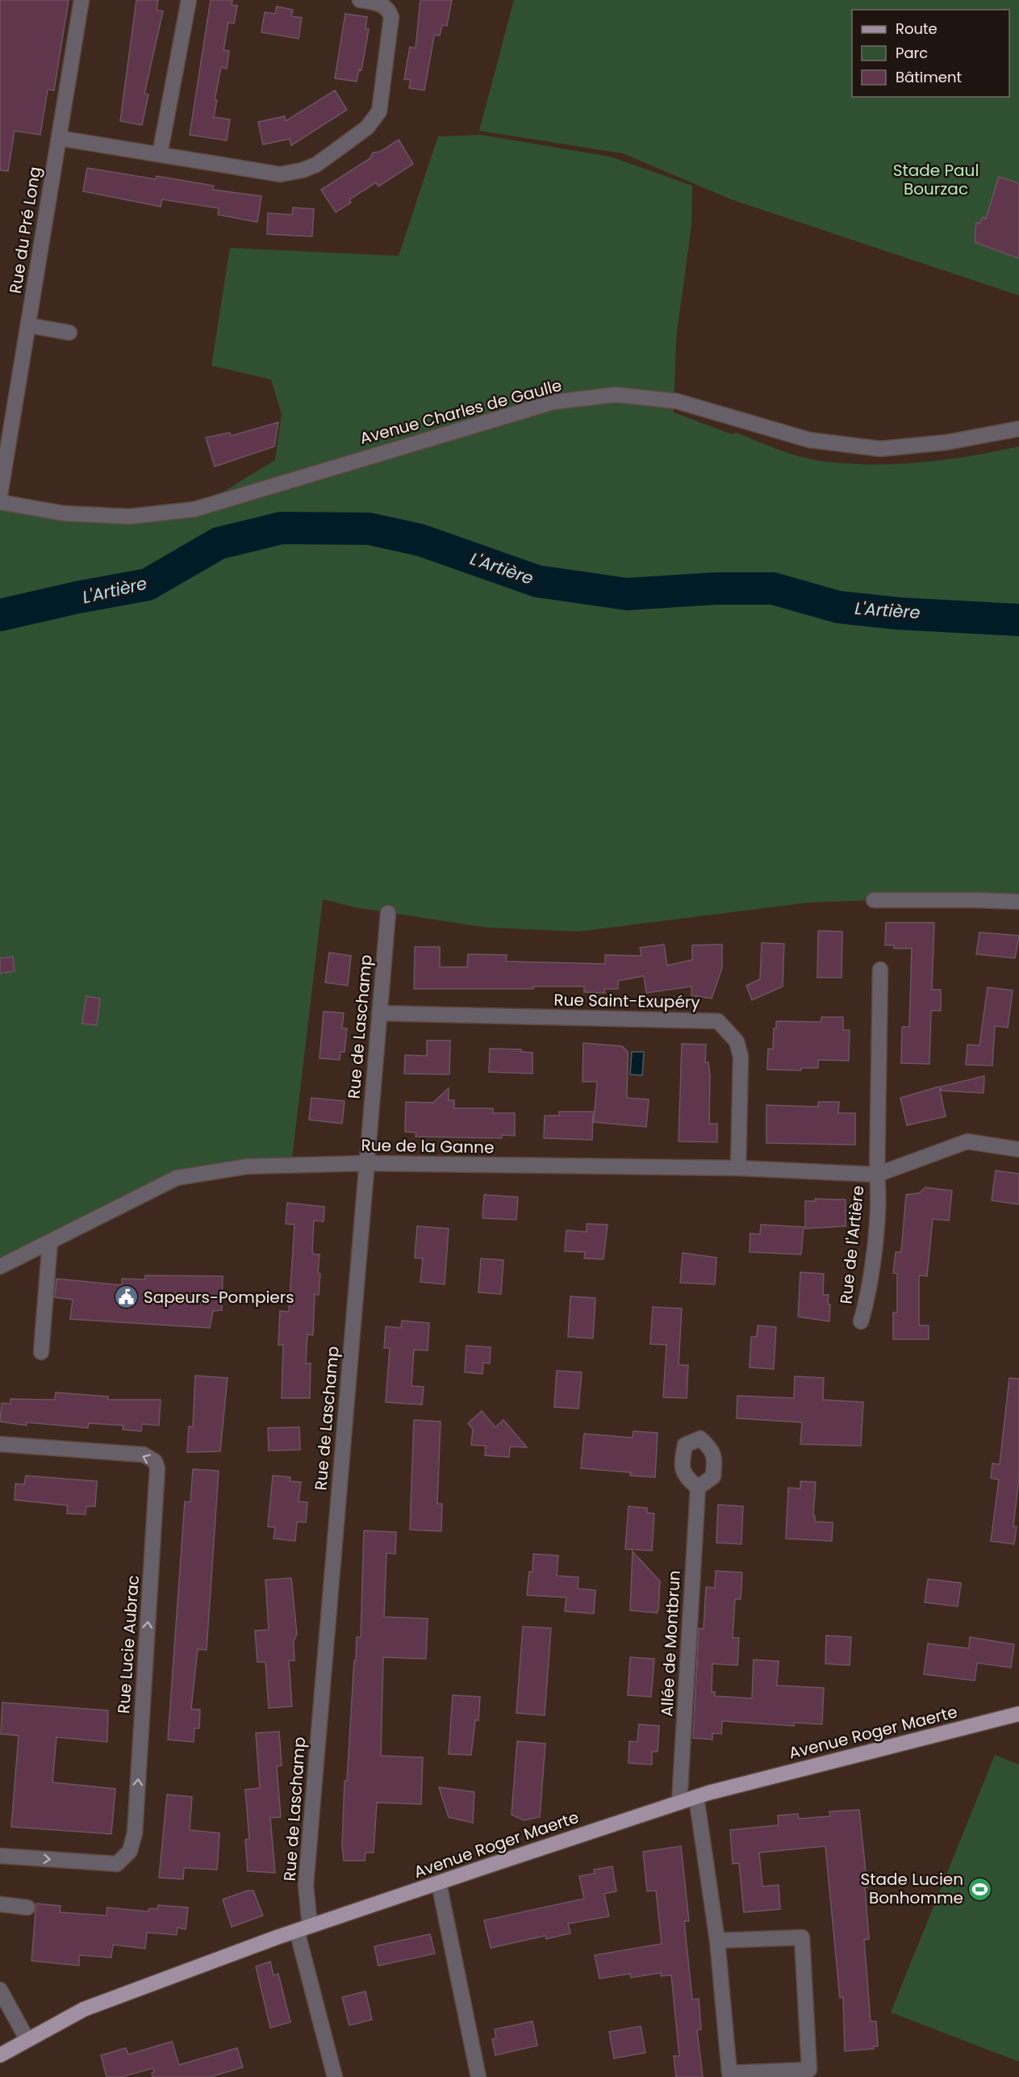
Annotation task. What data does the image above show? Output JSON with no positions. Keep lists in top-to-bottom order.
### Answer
{
  "streets": {
    "main road": ["Avenue Roger Maerte"],
    "street": [
      "Rue du Pré Long",
      "Avenue Charles de Gaulle",
      "Rue Saint-Exupéry",
      "Rue de Laschamp",
      "Rue de la Ganne",
      "Rue de l'Artière",
      "Allée de Montbrun",
      "Rue Lucie Aubrac"
    ]
  },
  "crossings": [
    ["Rue Saint-Exupéry", "Rue de Laschamp"],
    ["Rue Saint-Exupéry", "Rue de la Ganne"],
    ["Rue de Laschamp", "Rue de la Ganne"],
    ["Rue de Laschamp", "Avenue Roger Maerte"],
    ["Rue de la Ganne", "Rue de l'Artière"],
    ["Allée de Montbrun", "Avenue Roger Maerte"]
  ],
  "water": ["L'Artière"],
  "parks": ["Stade Paul Bourzac"],
  "places": {
    "public building": ["Sapeurs-Pompiers"],
    "sports": ["Stade Lucien Bonhomme"]
  },
  "legend": ["Route", "Parc", "Bâtiment"]
}
